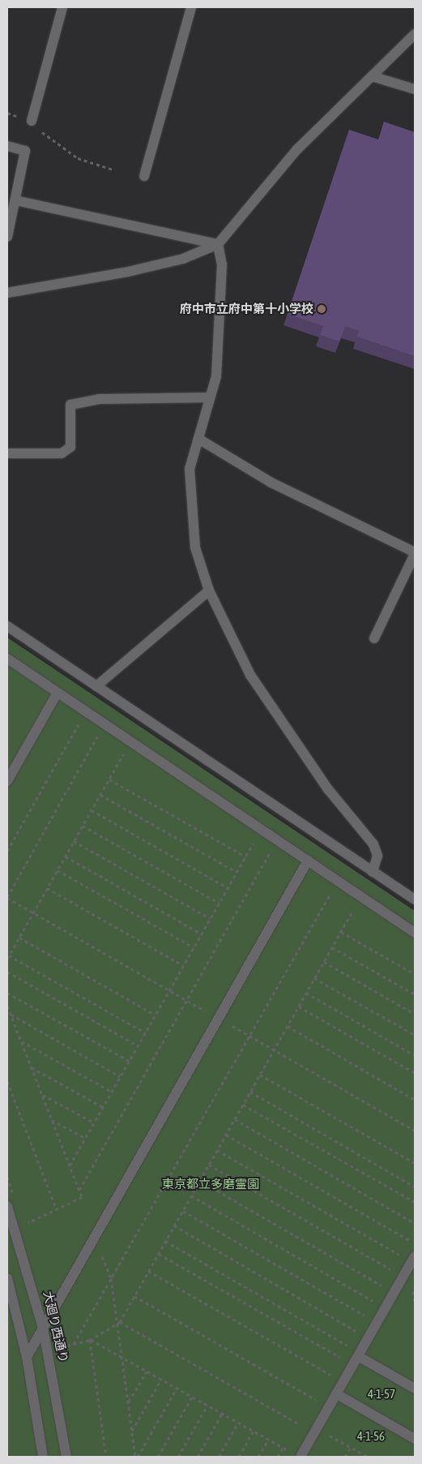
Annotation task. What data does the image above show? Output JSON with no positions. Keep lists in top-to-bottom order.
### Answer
{
  "streets": {
    "street": ["大廻り西通り"]
  },
  "parks": ["東京都立多磨霊園", "4-1-57", "4-1-56"],
  "places": ["府中市立府中第十小学校"]
}
